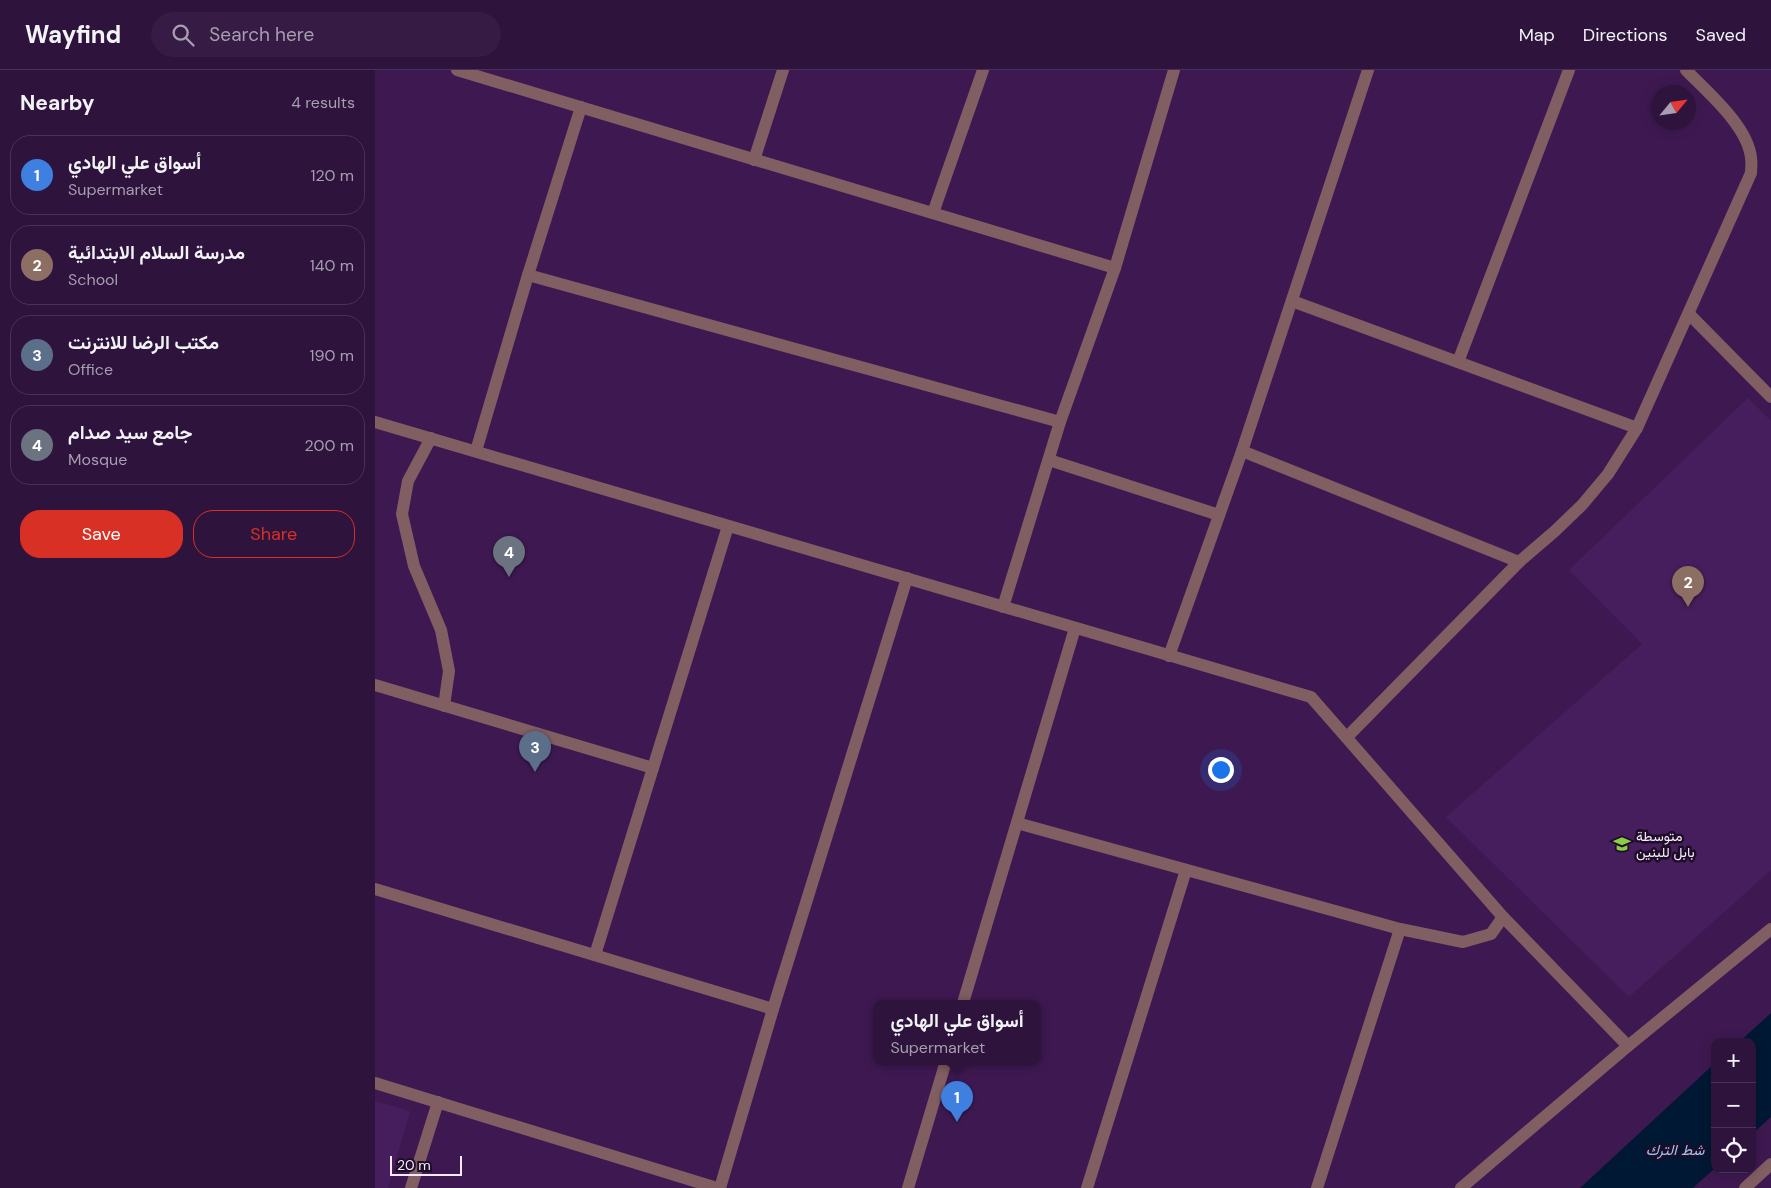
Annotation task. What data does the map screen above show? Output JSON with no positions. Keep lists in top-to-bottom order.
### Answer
{
  "water": ["شط الترك"],
  "places": {
    "school or university": ["متوسطة بابل للبنين"]
  },
  "scale_bar": "20 m",
  "north": "top right",
  "page": {
    "header": "Wayfind",
    "search": "Search here",
    "nav": ["Map", "Directions", "Saved"],
    "heading": ["Nearby", "4 results"],
    "list": [
      {
        "mark": "1",
        "name": "أسواق علي الهادي",
        "note": "Supermarket",
        "value": "120 m"
      },
      {
        "mark": "2",
        "name": "مدرسة السلام الابتدائية",
        "note": "School",
        "value": "140 m"
      },
      {
        "mark": "3",
        "name": "مكتب الرضا للانترنت",
        "note": "Office",
        "value": "190 m"
      },
      {
        "mark": "4",
        "name": "جامع سيد صدام",
        "note": "Mosque",
        "value": "200 m"
      }
    ],
    "buttons": ["Save", "Share"],
    "pins": [
      "4",
      "2",
      "3",
      "1"
    ],
    "popup": ["أسواق علي الهادي", "Supermarket"],
    "map_buttons": ["+", "−"],
    "scale": "20 m"
  }
}
